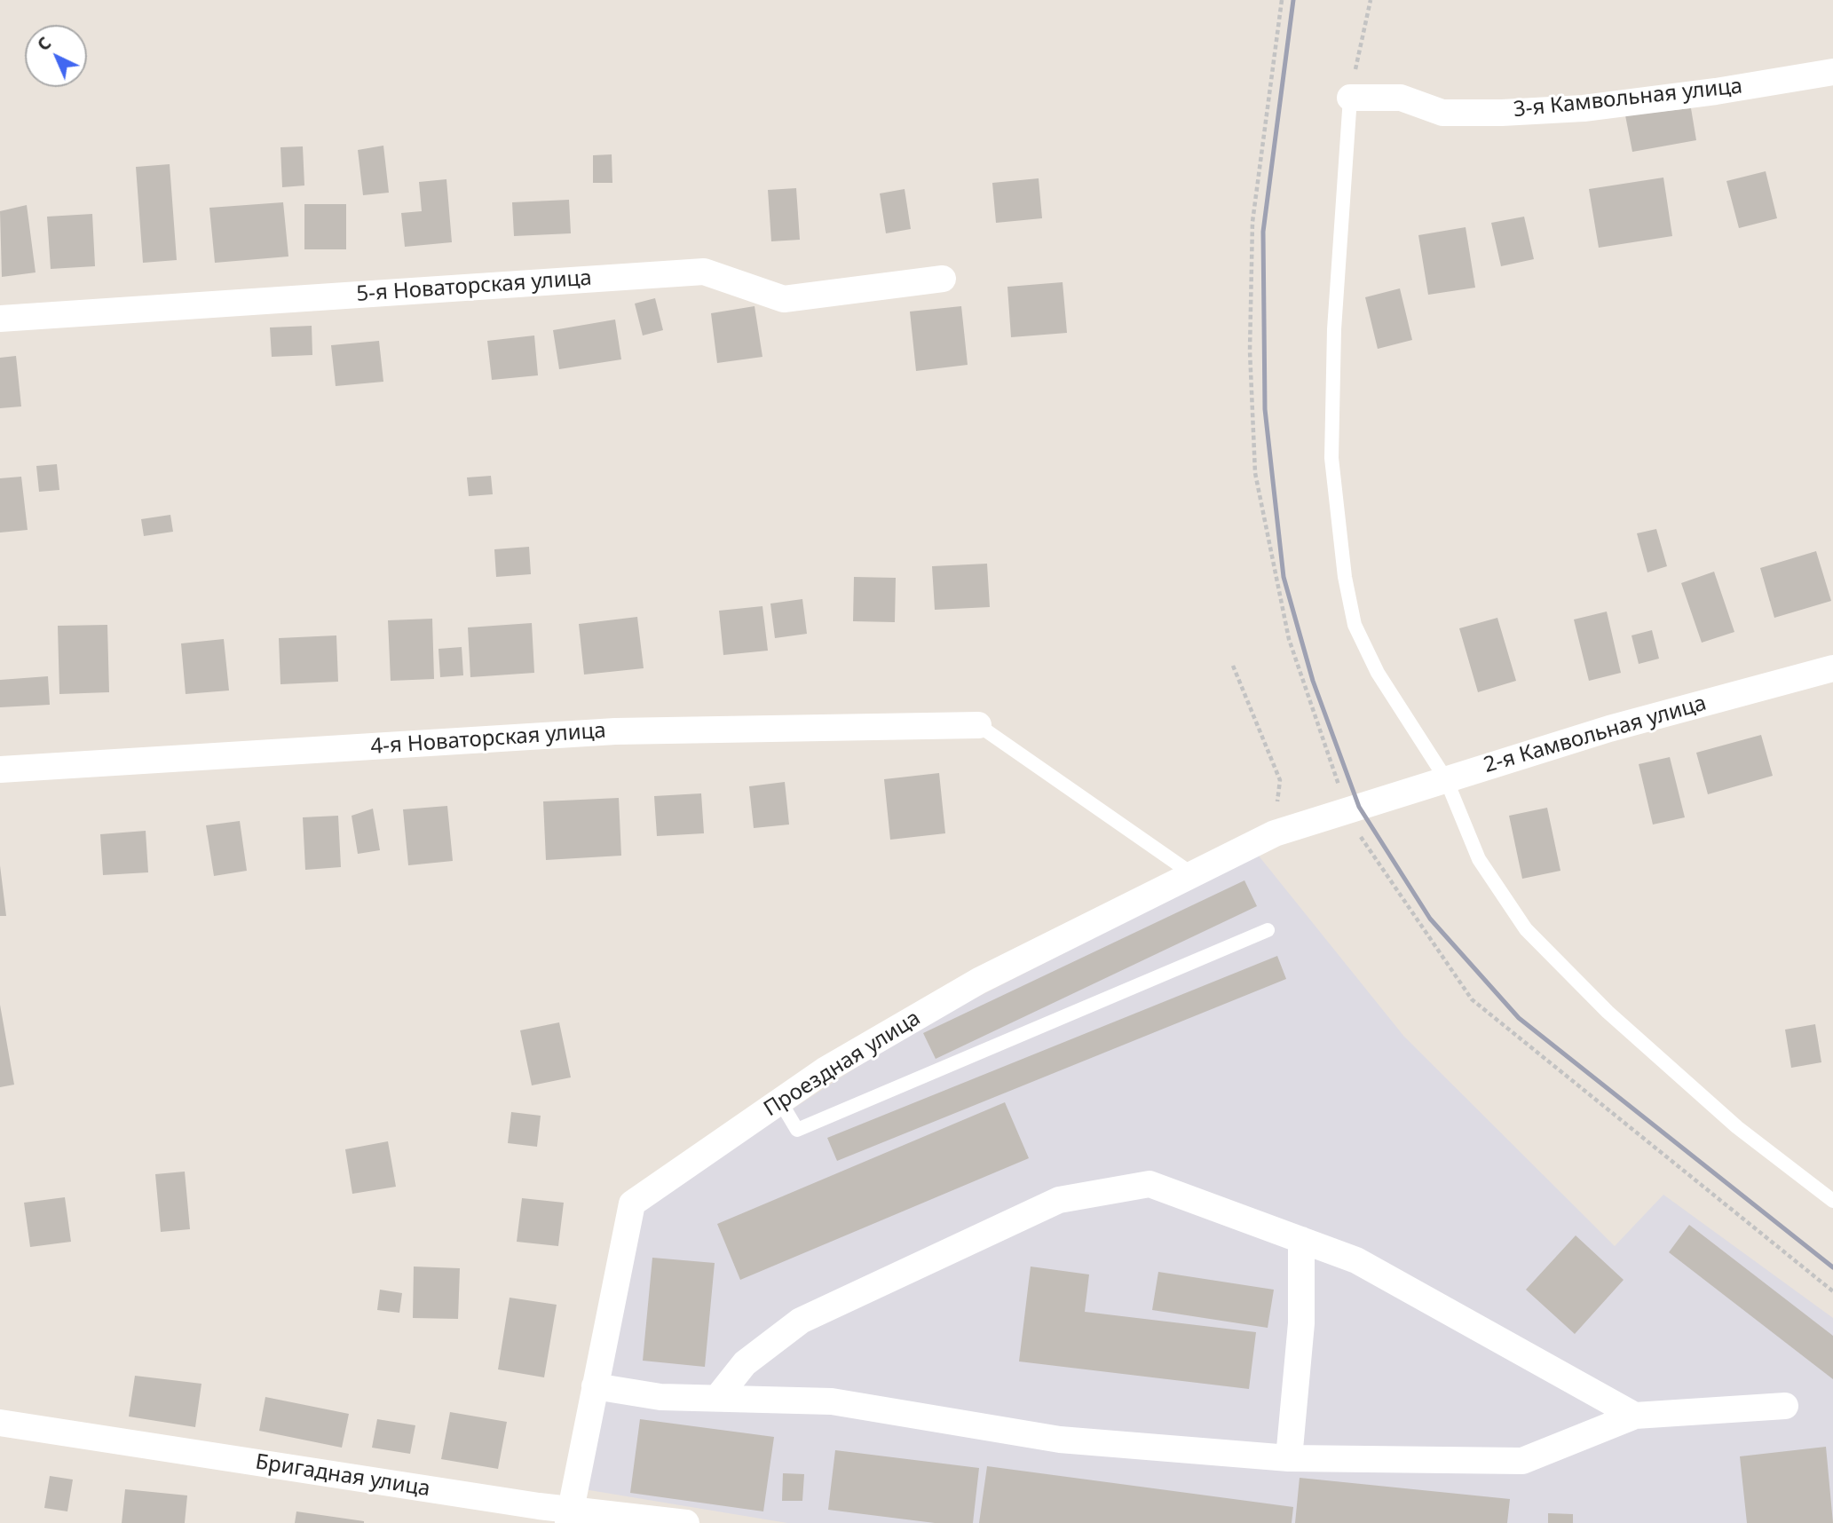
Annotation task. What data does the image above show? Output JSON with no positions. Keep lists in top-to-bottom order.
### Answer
{
  "streets": {
    "street": [
      "3-я Камвольная улица",
      "5-я Новаторская улица",
      "2-я Камвольная улица",
      "4-я Новаторская улица",
      "Проездная улица",
      "Бригадная улица"
    ]
  },
  "crossings": [
    ["2-я Камвольная улица", "Проездная улица"],
    ["Проездная улица", "Бригадная улица"]
  ],
  "north": "top left"
}
